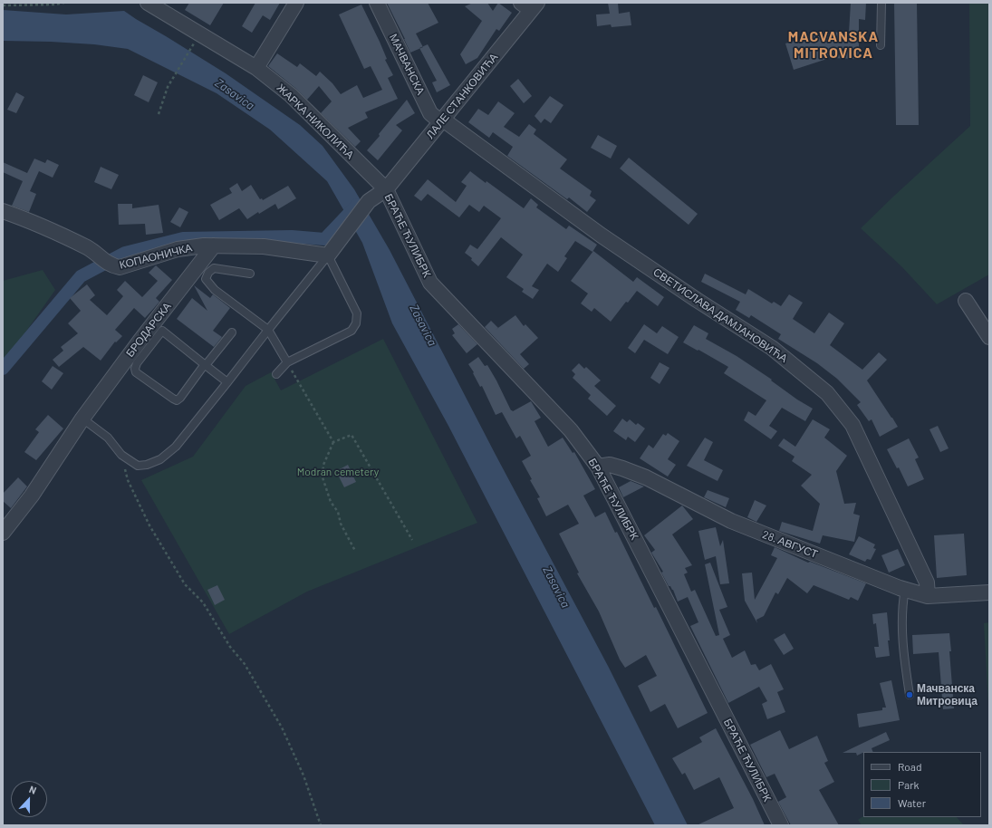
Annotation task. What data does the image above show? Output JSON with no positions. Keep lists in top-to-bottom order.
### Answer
{
  "streets": {
    "street": [
      "МАЧВАНСКА",
      "ЛАЛЕ СТАНКОВИЋА",
      "ЖАРКА НИКОЛИЋА",
      "БРАЋЕ ЋУЛИБРК",
      "КОПАОНИЧКА",
      "СВЕТИСЛАВА ДАМЈАНОВИЋА",
      "БРОДАРСКА",
      "28. АВГУСТ"
    ]
  },
  "crossings": [
    ["МАЧВАНСКА", "ЛАЛЕ СТАНКОВИЋА"],
    ["МАЧВАНСКА", "СВЕТИСЛАВА ДАМЈАНОВИЋА"],
    ["ЛАЛЕ СТАНКОВИЋА", "ЖАРКА НИКОЛИЋА"],
    ["ЛАЛЕ СТАНКОВИЋА", "БРАЋЕ ЋУЛИБРК"],
    ["ЛАЛЕ СТАНКОВИЋА", "СВЕТИСЛАВА ДАМЈАНОВИЋА"],
    ["ЖАРКА НИКОЛИЋА", "БРАЋЕ ЋУЛИБРК"],
    ["БРАЋЕ ЋУЛИБРК", "28. АВГУСТ"],
    ["КОПАОНИЧКА", "БРОДАРСКА"],
    ["СВЕТИСЛАВА ДАМЈАНОВИЋА", "28. АВГУСТ"]
  ],
  "districts": ["MACVANSKA MITROVICA"],
  "water": ["Zasavica"],
  "parks": ["Modran cemetery"],
  "places": ["Мачванска Митровица"],
  "legend": ["Road", "Park", "Water"],
  "north": "top"
}
